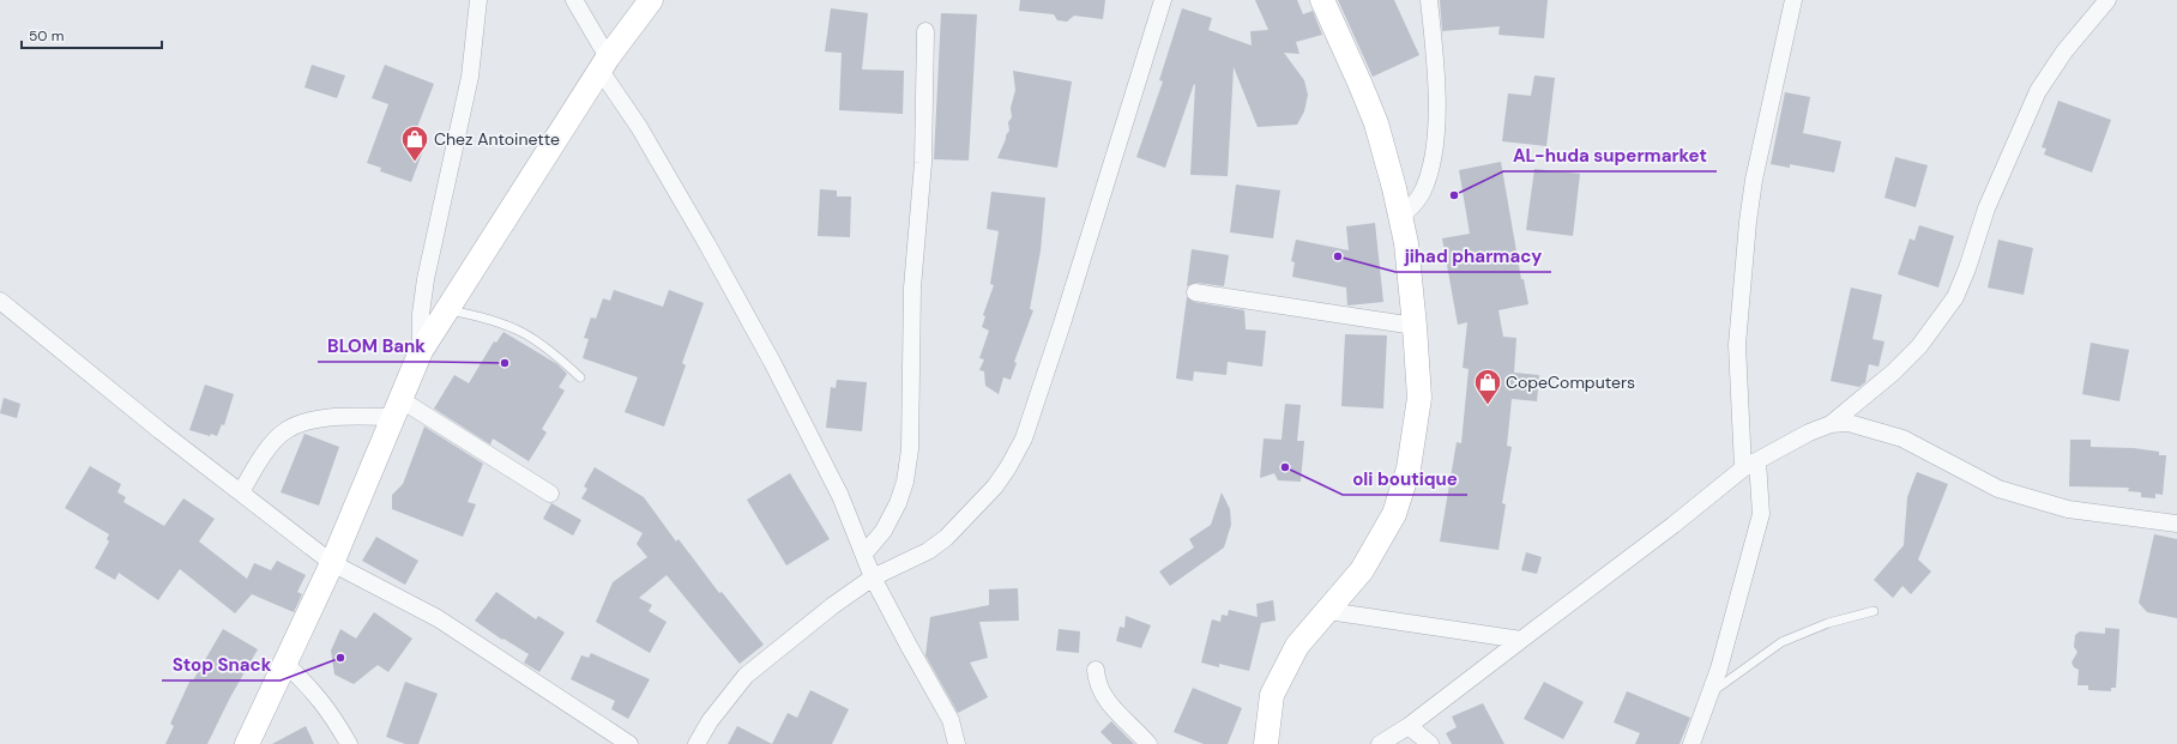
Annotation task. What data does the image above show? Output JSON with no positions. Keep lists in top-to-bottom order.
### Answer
{
  "places": {
    "shop": ["Chez Antoinette", "CopeComputers"],
    "other": [
      "AL-huda supermarket",
      "jihad pharmacy",
      "BLOM Bank",
      "oli boutique",
      "Stop Snack"
    ]
  },
  "scale_bar": "50 m"
}
